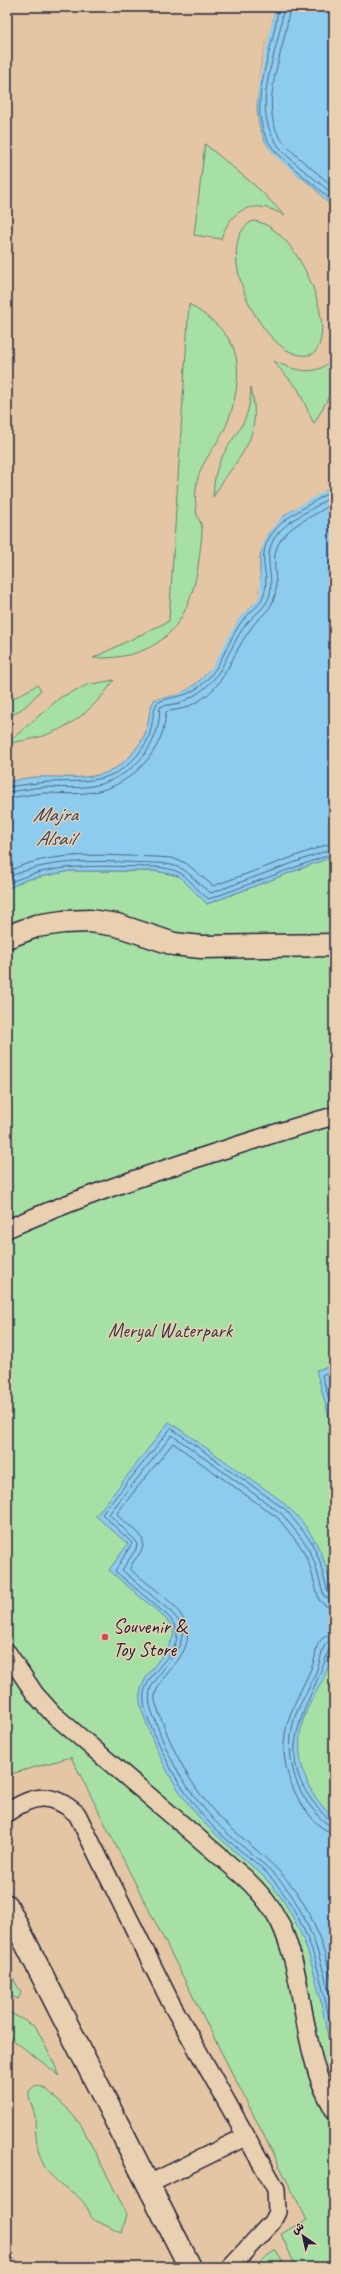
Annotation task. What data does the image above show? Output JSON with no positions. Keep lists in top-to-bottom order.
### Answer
{
  "water": ["Majra Alsail"],
  "parks": ["Meryal Waterpark"],
  "places": ["Souvenir & Toy Store"],
  "north": "top left"
}
